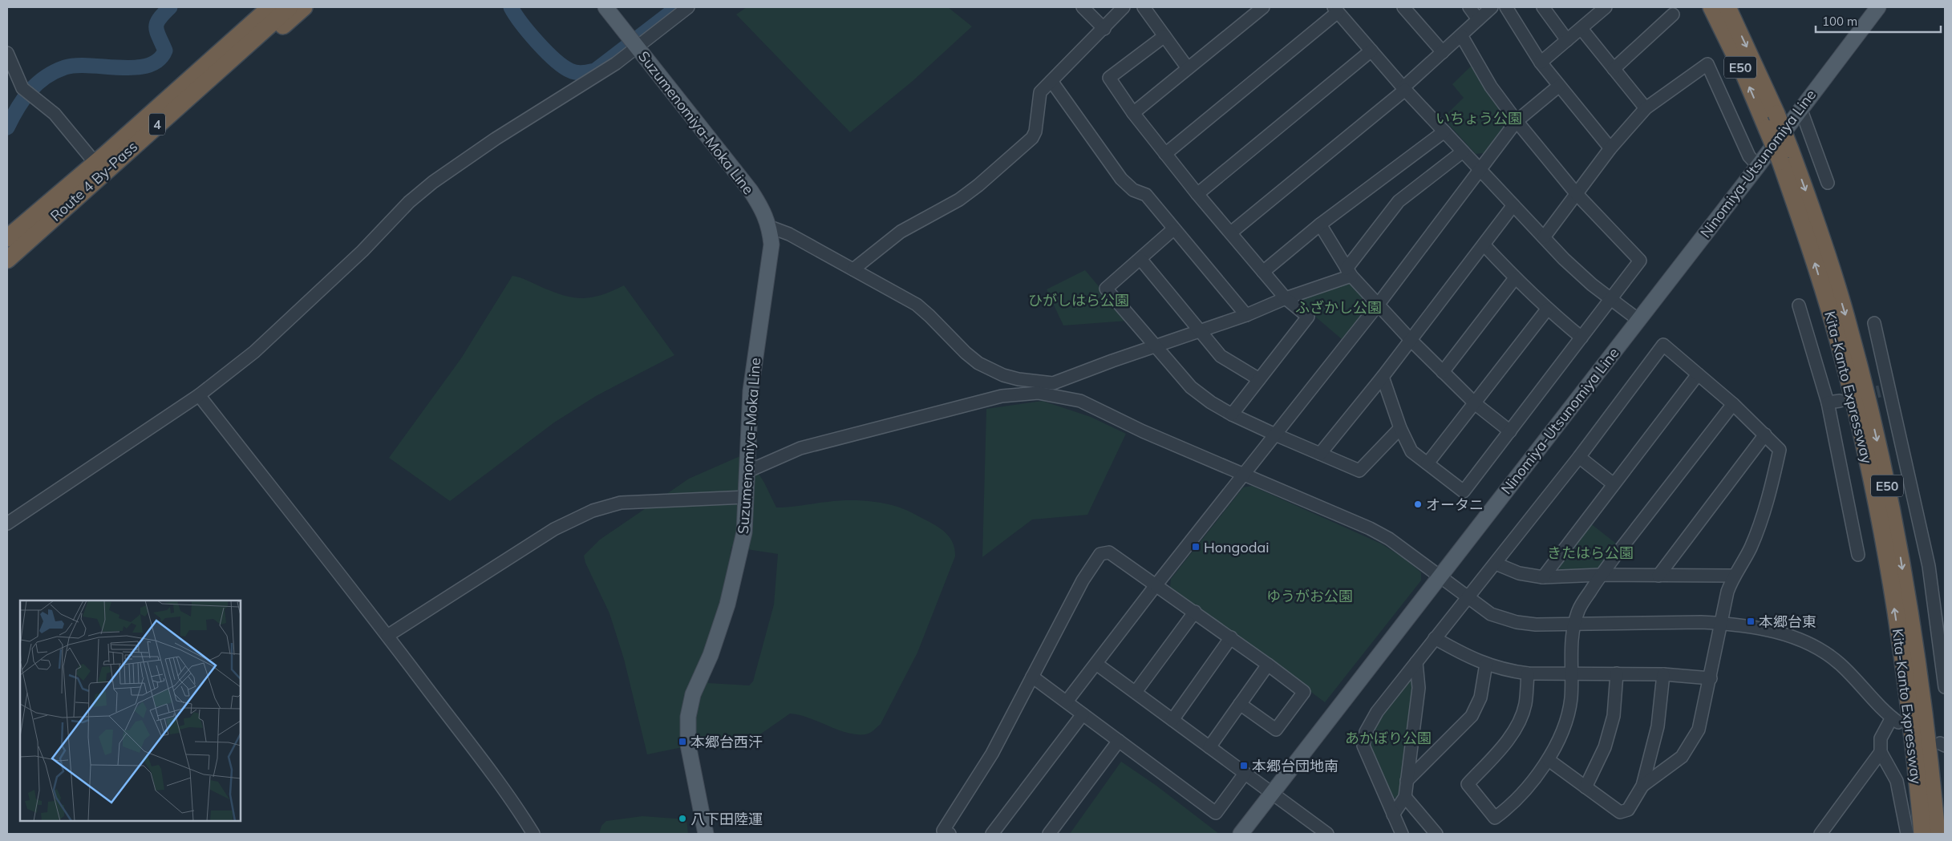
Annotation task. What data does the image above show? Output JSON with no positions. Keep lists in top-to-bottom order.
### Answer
{
  "streets": {
    "highway": [
      "E50",
      "4",
      "Route 4 By-Pass",
      "Kita-Kanto Expressway"
    ],
    "main road": ["Suzumenomiya-Moka Line", "Ninomiya-Utsunomiya Line"]
  },
  "parks": [
    "いちょう公園",
    "ひがしはら公園",
    "ふざかし公園",
    "きたはら公園",
    "ゆうがお公園",
    "あかぼり公園"
  ],
  "places": {
    "other": ["オータニ", "八下田陸運"],
    "transit": [
      "Hongodai",
      "本郷台東",
      "本郷台西汗",
      "本郷台団地南"
    ]
  },
  "scale_bar": "100 m"
}
